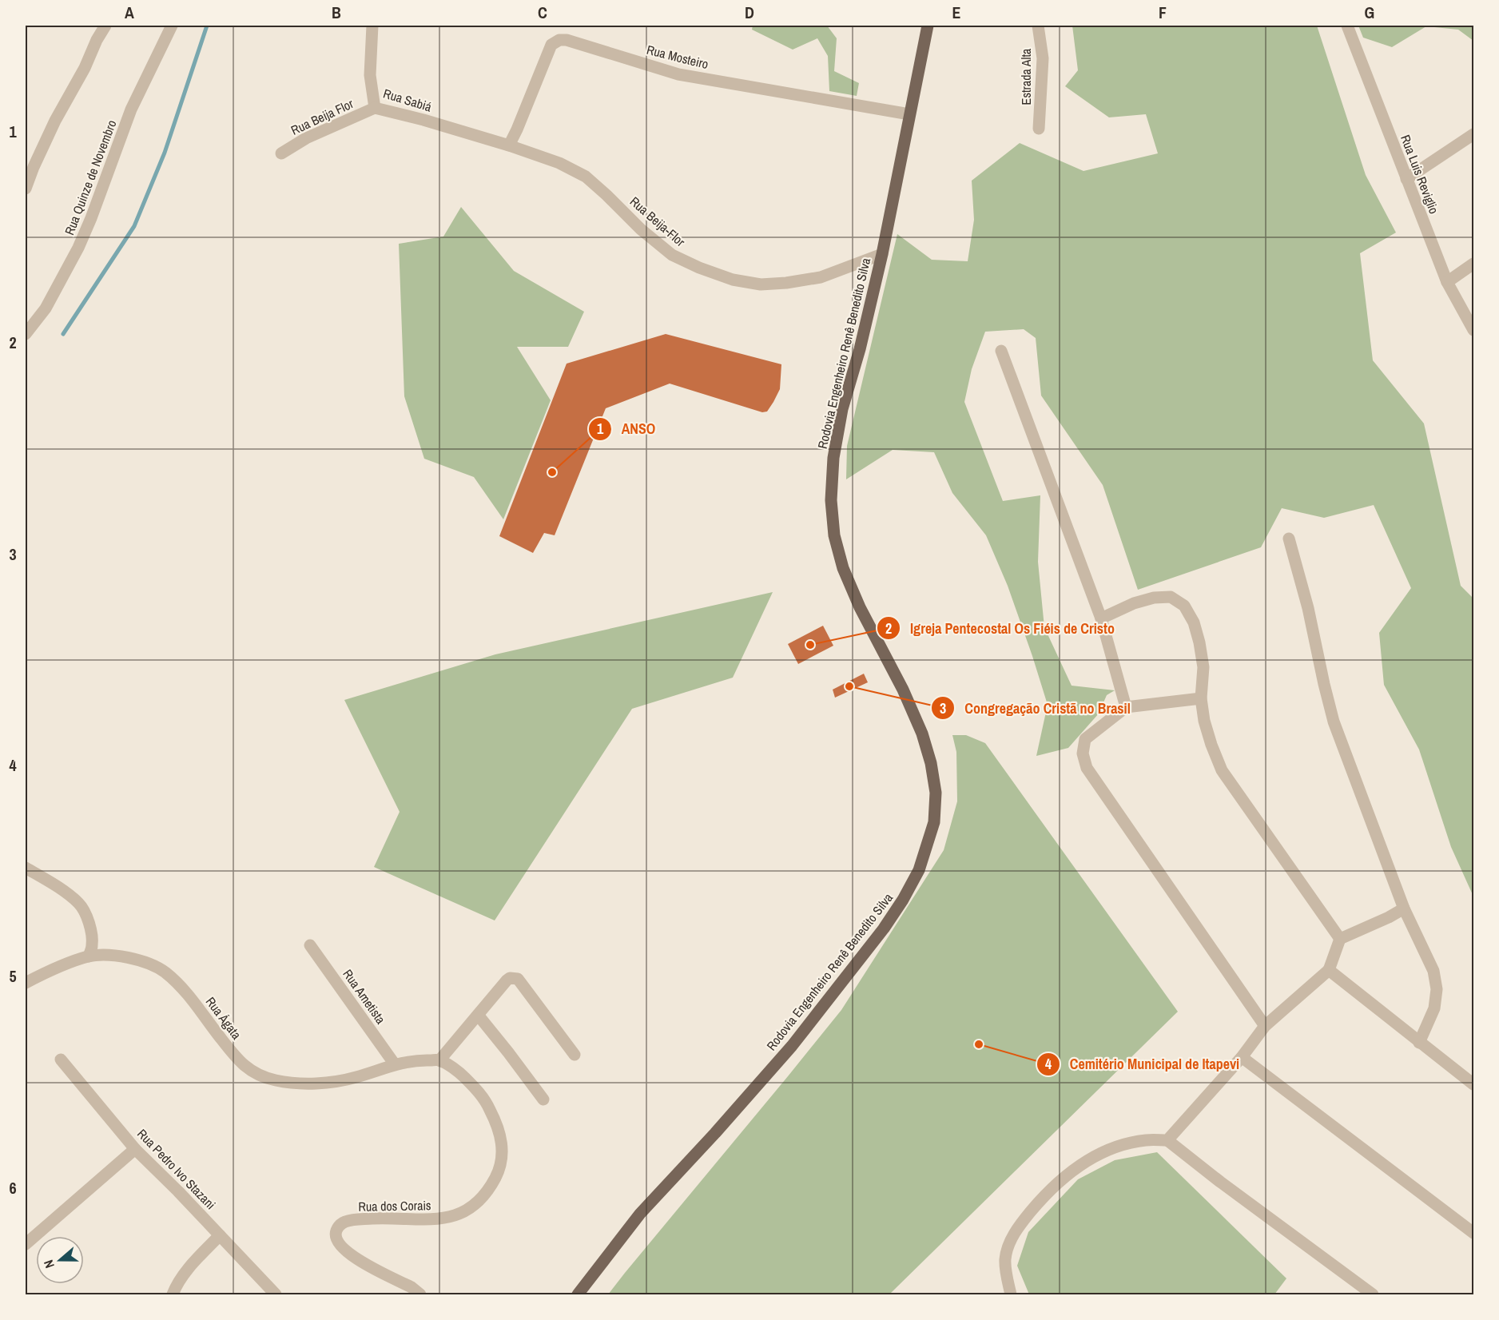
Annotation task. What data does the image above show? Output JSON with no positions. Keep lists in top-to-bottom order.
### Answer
{
  "streets": {
    "main road": ["Rodovia Engenheiro Renê Benedito Silva"],
    "street": [
      "Rua Mosteiro",
      "Estrada Alta",
      "Rua Sabiá",
      "Rua Beija Flor",
      "Rua Luis Reviglio",
      "Rua Quinze de Novembro",
      "Rua Beija-Flor",
      "Rua Ametista",
      "Rua Ágata",
      "Rua Pedro Ivo Stazani",
      "Rua dos Corais"
    ]
  },
  "crossings": [
    ["Rua Mosteiro", "Rua Sabiá"],
    ["Rua Mosteiro", "Rua Beija-Flor"],
    ["Rua Mosteiro", "Rodovia Engenheiro Renê Benedito Silva"],
    ["Rua Sabiá", "Rua Beija Flor"],
    ["Rua Sabiá", "Rua Beija-Flor"],
    ["Rua Beija-Flor", "Rodovia Engenheiro Renê Benedito Silva"],
    ["Rua Ametista", "Rua Ágata"]
  ],
  "places": [
    "ANSO",
    "Igreja Pentecostal Os Fiéis de Cristo",
    "Congregação Cristã no Brasil",
    "Cemitério Municipal de Itapevi"
  ],
  "north": "left",
  "grid": {
    "columns": [
      "A",
      "B",
      "C",
      "D",
      "E",
      "F",
      "G"
    ],
    "rows": [
      "1",
      "2",
      "3",
      "4",
      "5",
      "6"
    ]
  }
}
